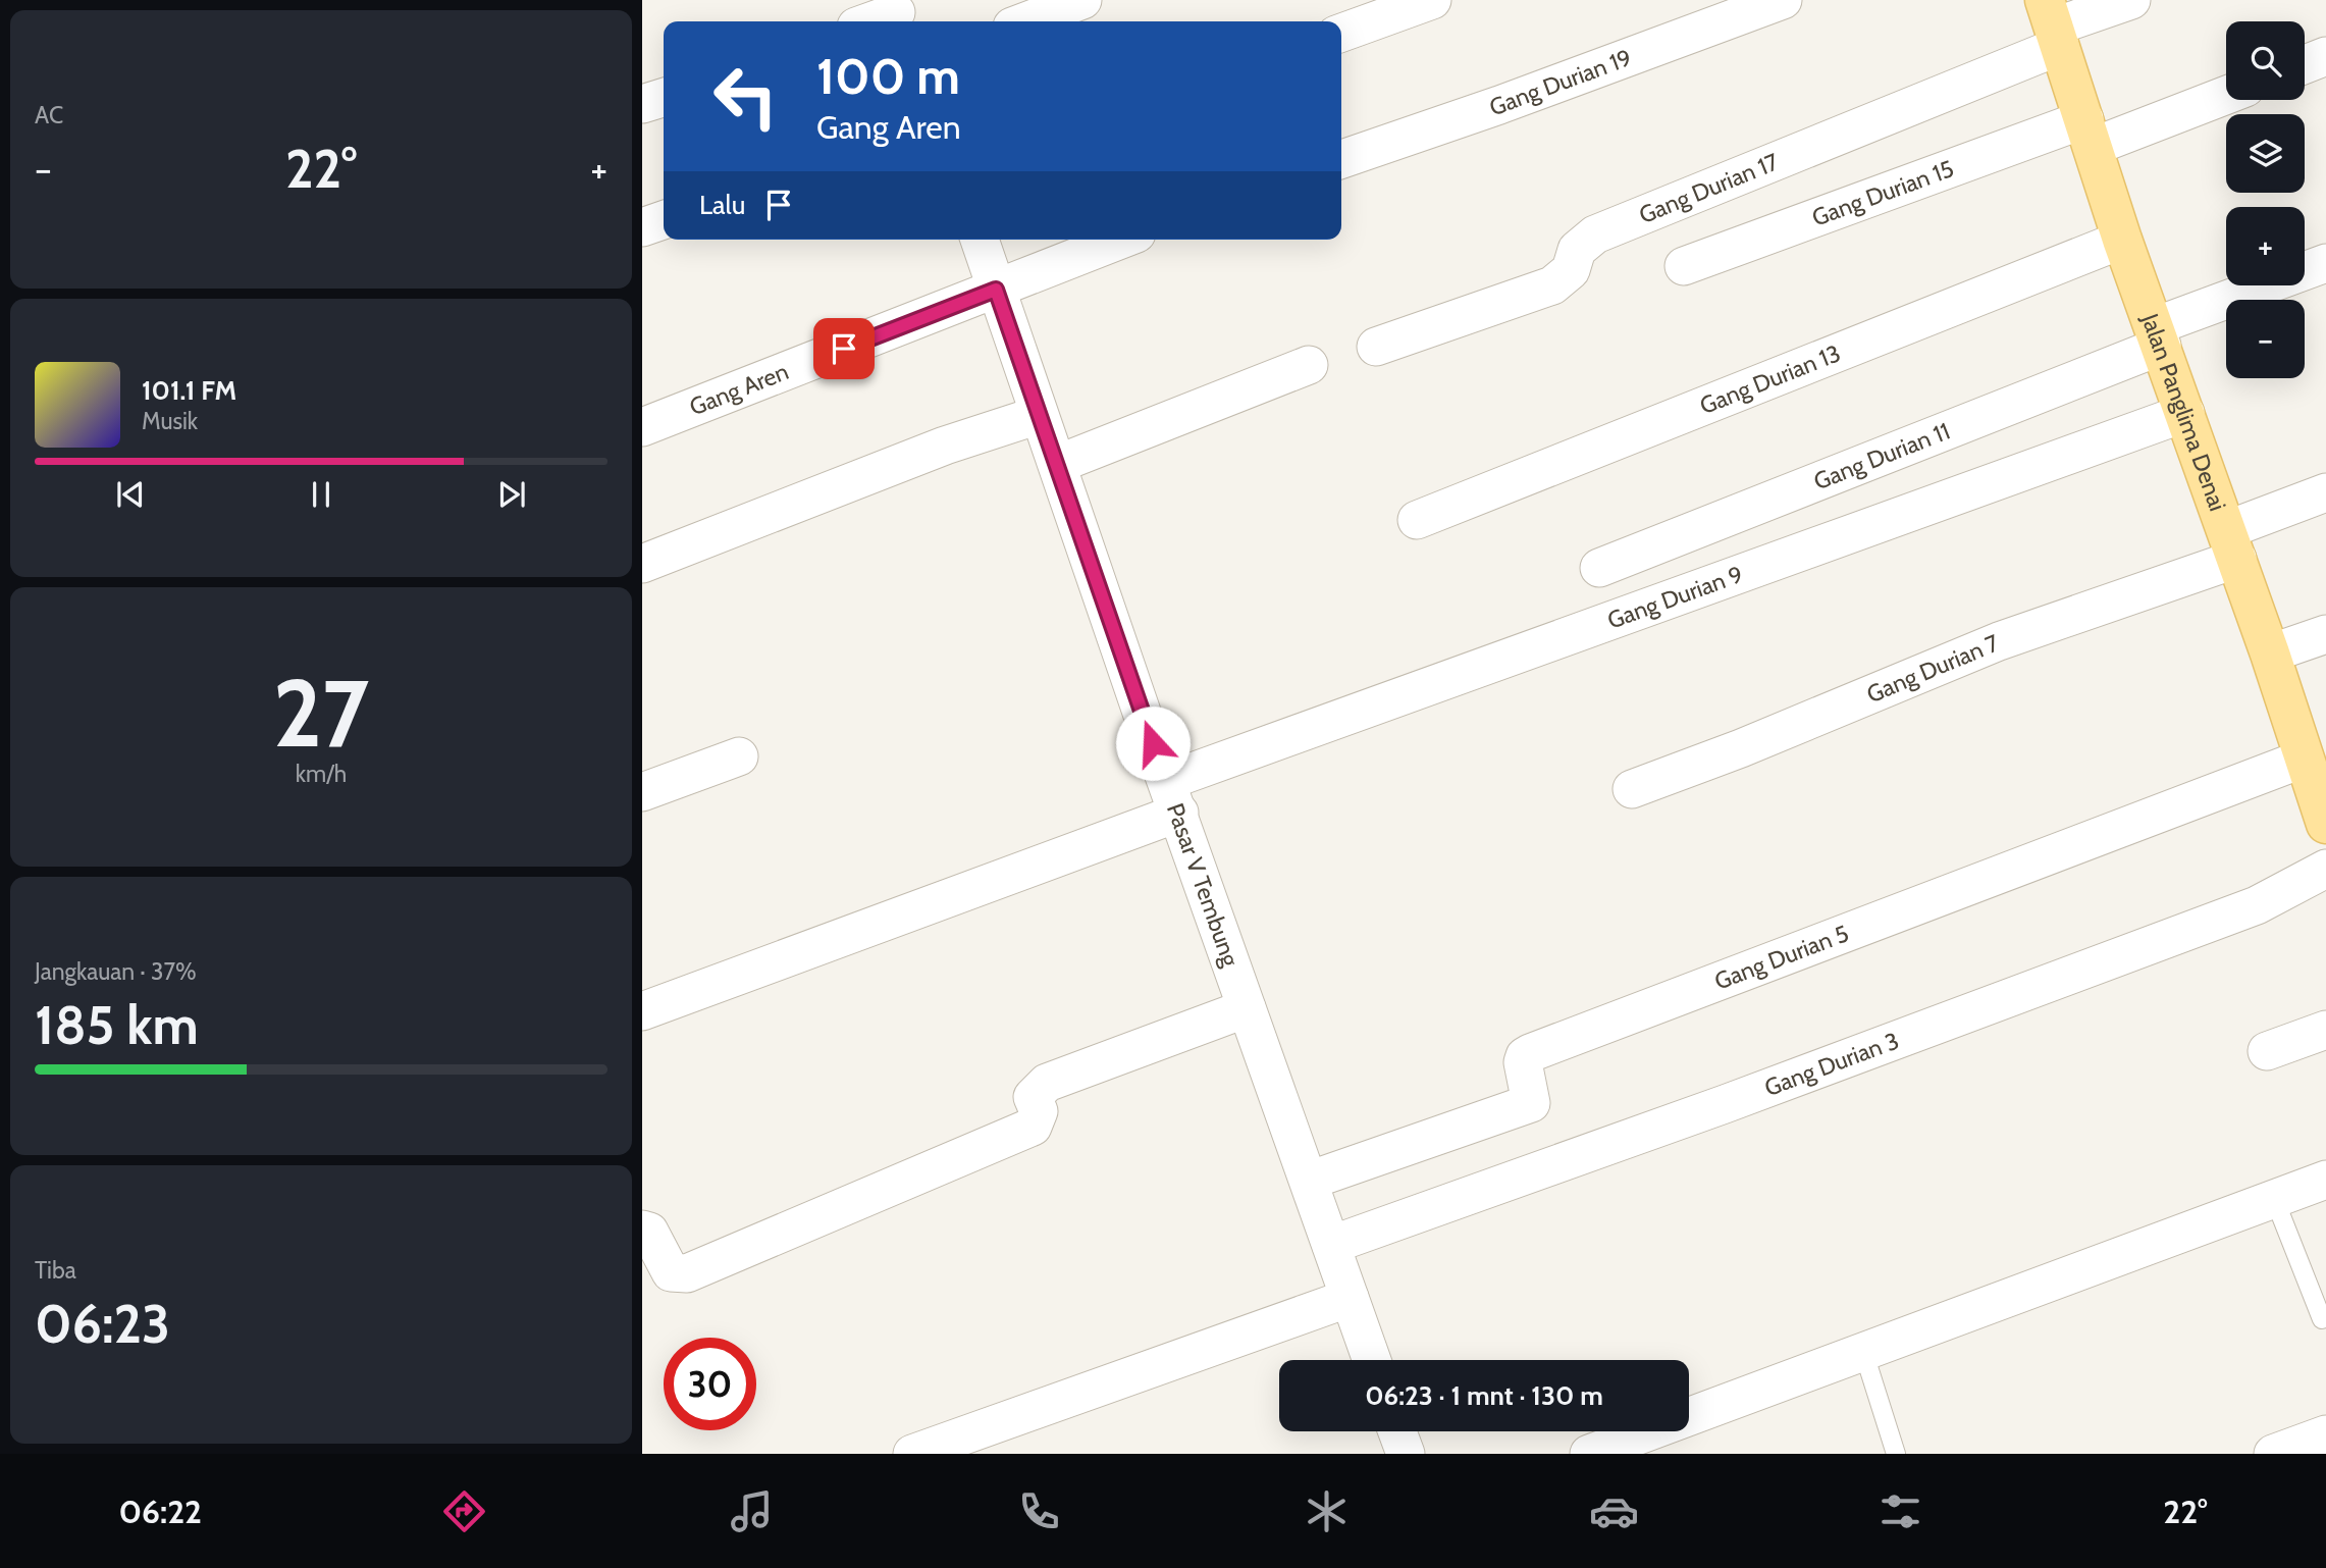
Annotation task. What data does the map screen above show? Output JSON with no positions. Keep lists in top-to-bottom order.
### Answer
{
  "streets": {
    "main road": ["Jalan Panglima Denai"],
    "street": [
      "Gang Durian 19",
      "Gang Durian 17",
      "Gang Durian 15",
      "Gang Durian 13",
      "Gang Aren",
      "Gang Durian 11",
      "Gang Durian 9",
      "Gang Durian 7",
      "Pasar V Tembung",
      "Gang Durian 5",
      "Gang Durian 3"
    ]
  },
  "crossings": [
    ["Gang Durian 17", "Jalan Panglima Denai"],
    ["Gang Durian 15", "Jalan Panglima Denai"],
    ["Gang Durian 13", "Jalan Panglima Denai"],
    ["Gang Aren", "Pasar V Tembung"],
    ["Jalan Panglima Denai", "Gang Durian 11"],
    ["Jalan Panglima Denai", "Gang Durian 9"],
    ["Jalan Panglima Denai", "Gang Durian 7"],
    ["Jalan Panglima Denai", "Gang Durian 5"],
    ["Gang Durian 9", "Pasar V Tembung"],
    ["Pasar V Tembung", "Gang Durian 5"],
    ["Pasar V Tembung", "Gang Durian 3"]
  ],
  "page": {
    "tile": [
      "AC",
      ["27", "km/h"],
      ["Jangkauan · 37%", "185 km"],
      ["Tiba", "06:23"]
    ],
    "map_buttons": ["+", "−"],
    "turn": ["100 m", "Gang Aren"],
    "heat": ["−", "22°", "+"],
    "then": "Lalu",
    "song": ["101.1 FM", "Musik"],
    "limit": "30",
    "trip": "06:23 · 1 mnt · 130 m",
    "tabs": ["06:22", "22°"]
  }
}
